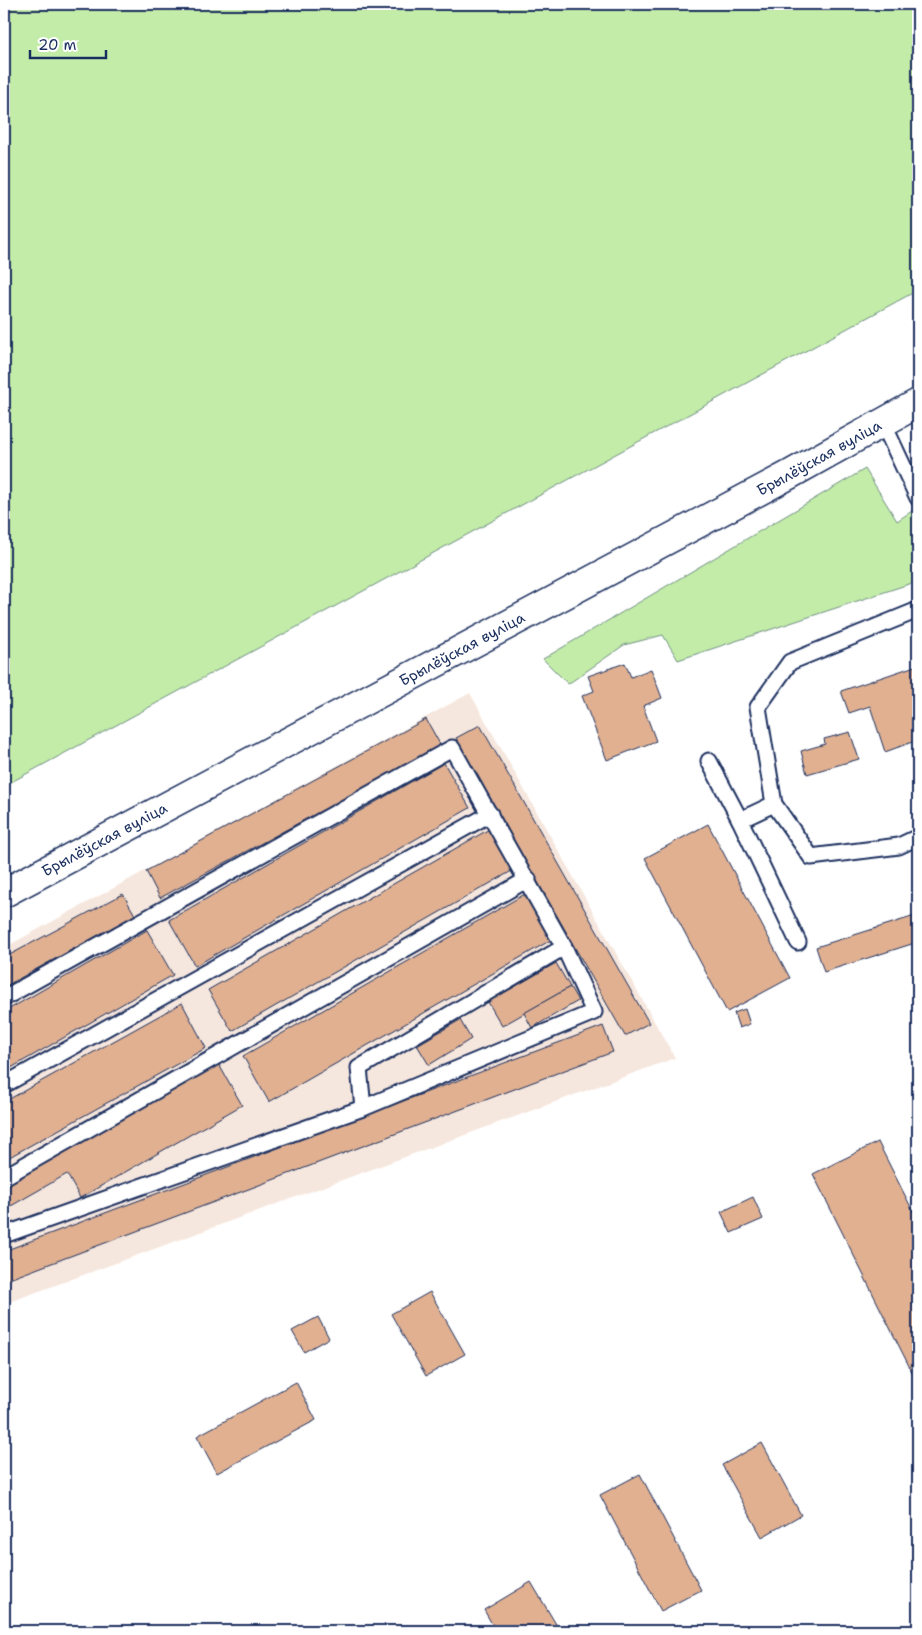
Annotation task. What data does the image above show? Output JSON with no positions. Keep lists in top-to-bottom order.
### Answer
{
  "streets": {
    "street": ["Брылёўская вуліца"]
  },
  "scale_bar": "20 m"
}
